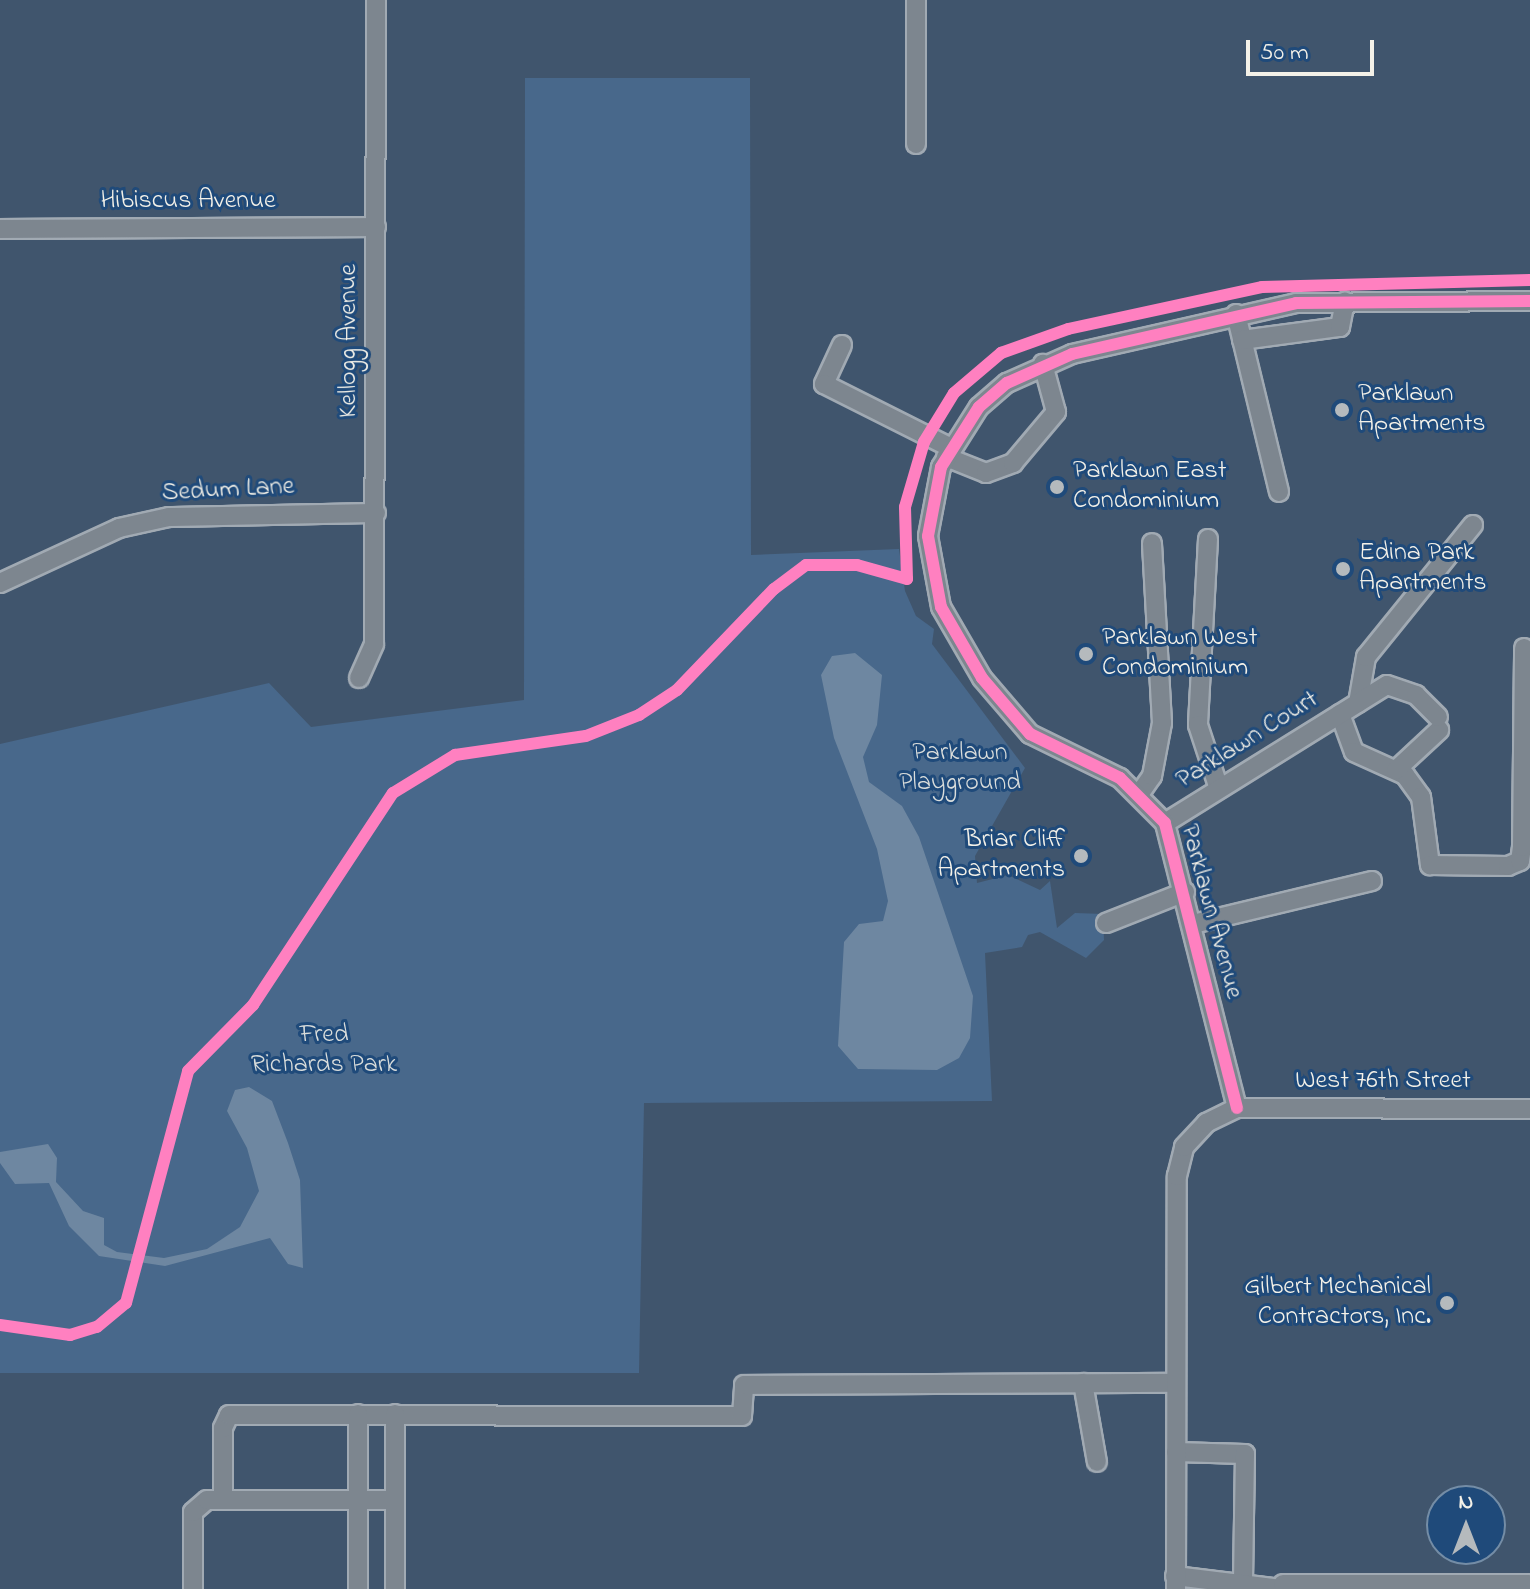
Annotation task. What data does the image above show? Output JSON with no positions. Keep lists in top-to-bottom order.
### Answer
{
  "streets": {
    "street": [
      "Hibiscus Avenue",
      "Kellogg Avenue",
      "Sedum Lane",
      "Parklawn Court",
      "Parklawn Avenue",
      "West 76th Street"
    ]
  },
  "crossings": [
    ["Hibiscus Avenue", "Kellogg Avenue"],
    ["Kellogg Avenue", "Sedum Lane"],
    ["Parklawn Court", "Parklawn Avenue"],
    ["Parklawn Avenue", "West 76th Street"]
  ],
  "parks": ["Parklawn Playground", "Fred Richards Park"],
  "places": [
    "Parklawn Apartments",
    "Parklawn East Condominium",
    "Edina Park Apartments",
    "Parklawn West Condominium",
    "Briar Cliff Apartments",
    "Gilbert Mechanical Contractors, Inc."
  ],
  "scale_bar": "50 m",
  "north": "top"
}
